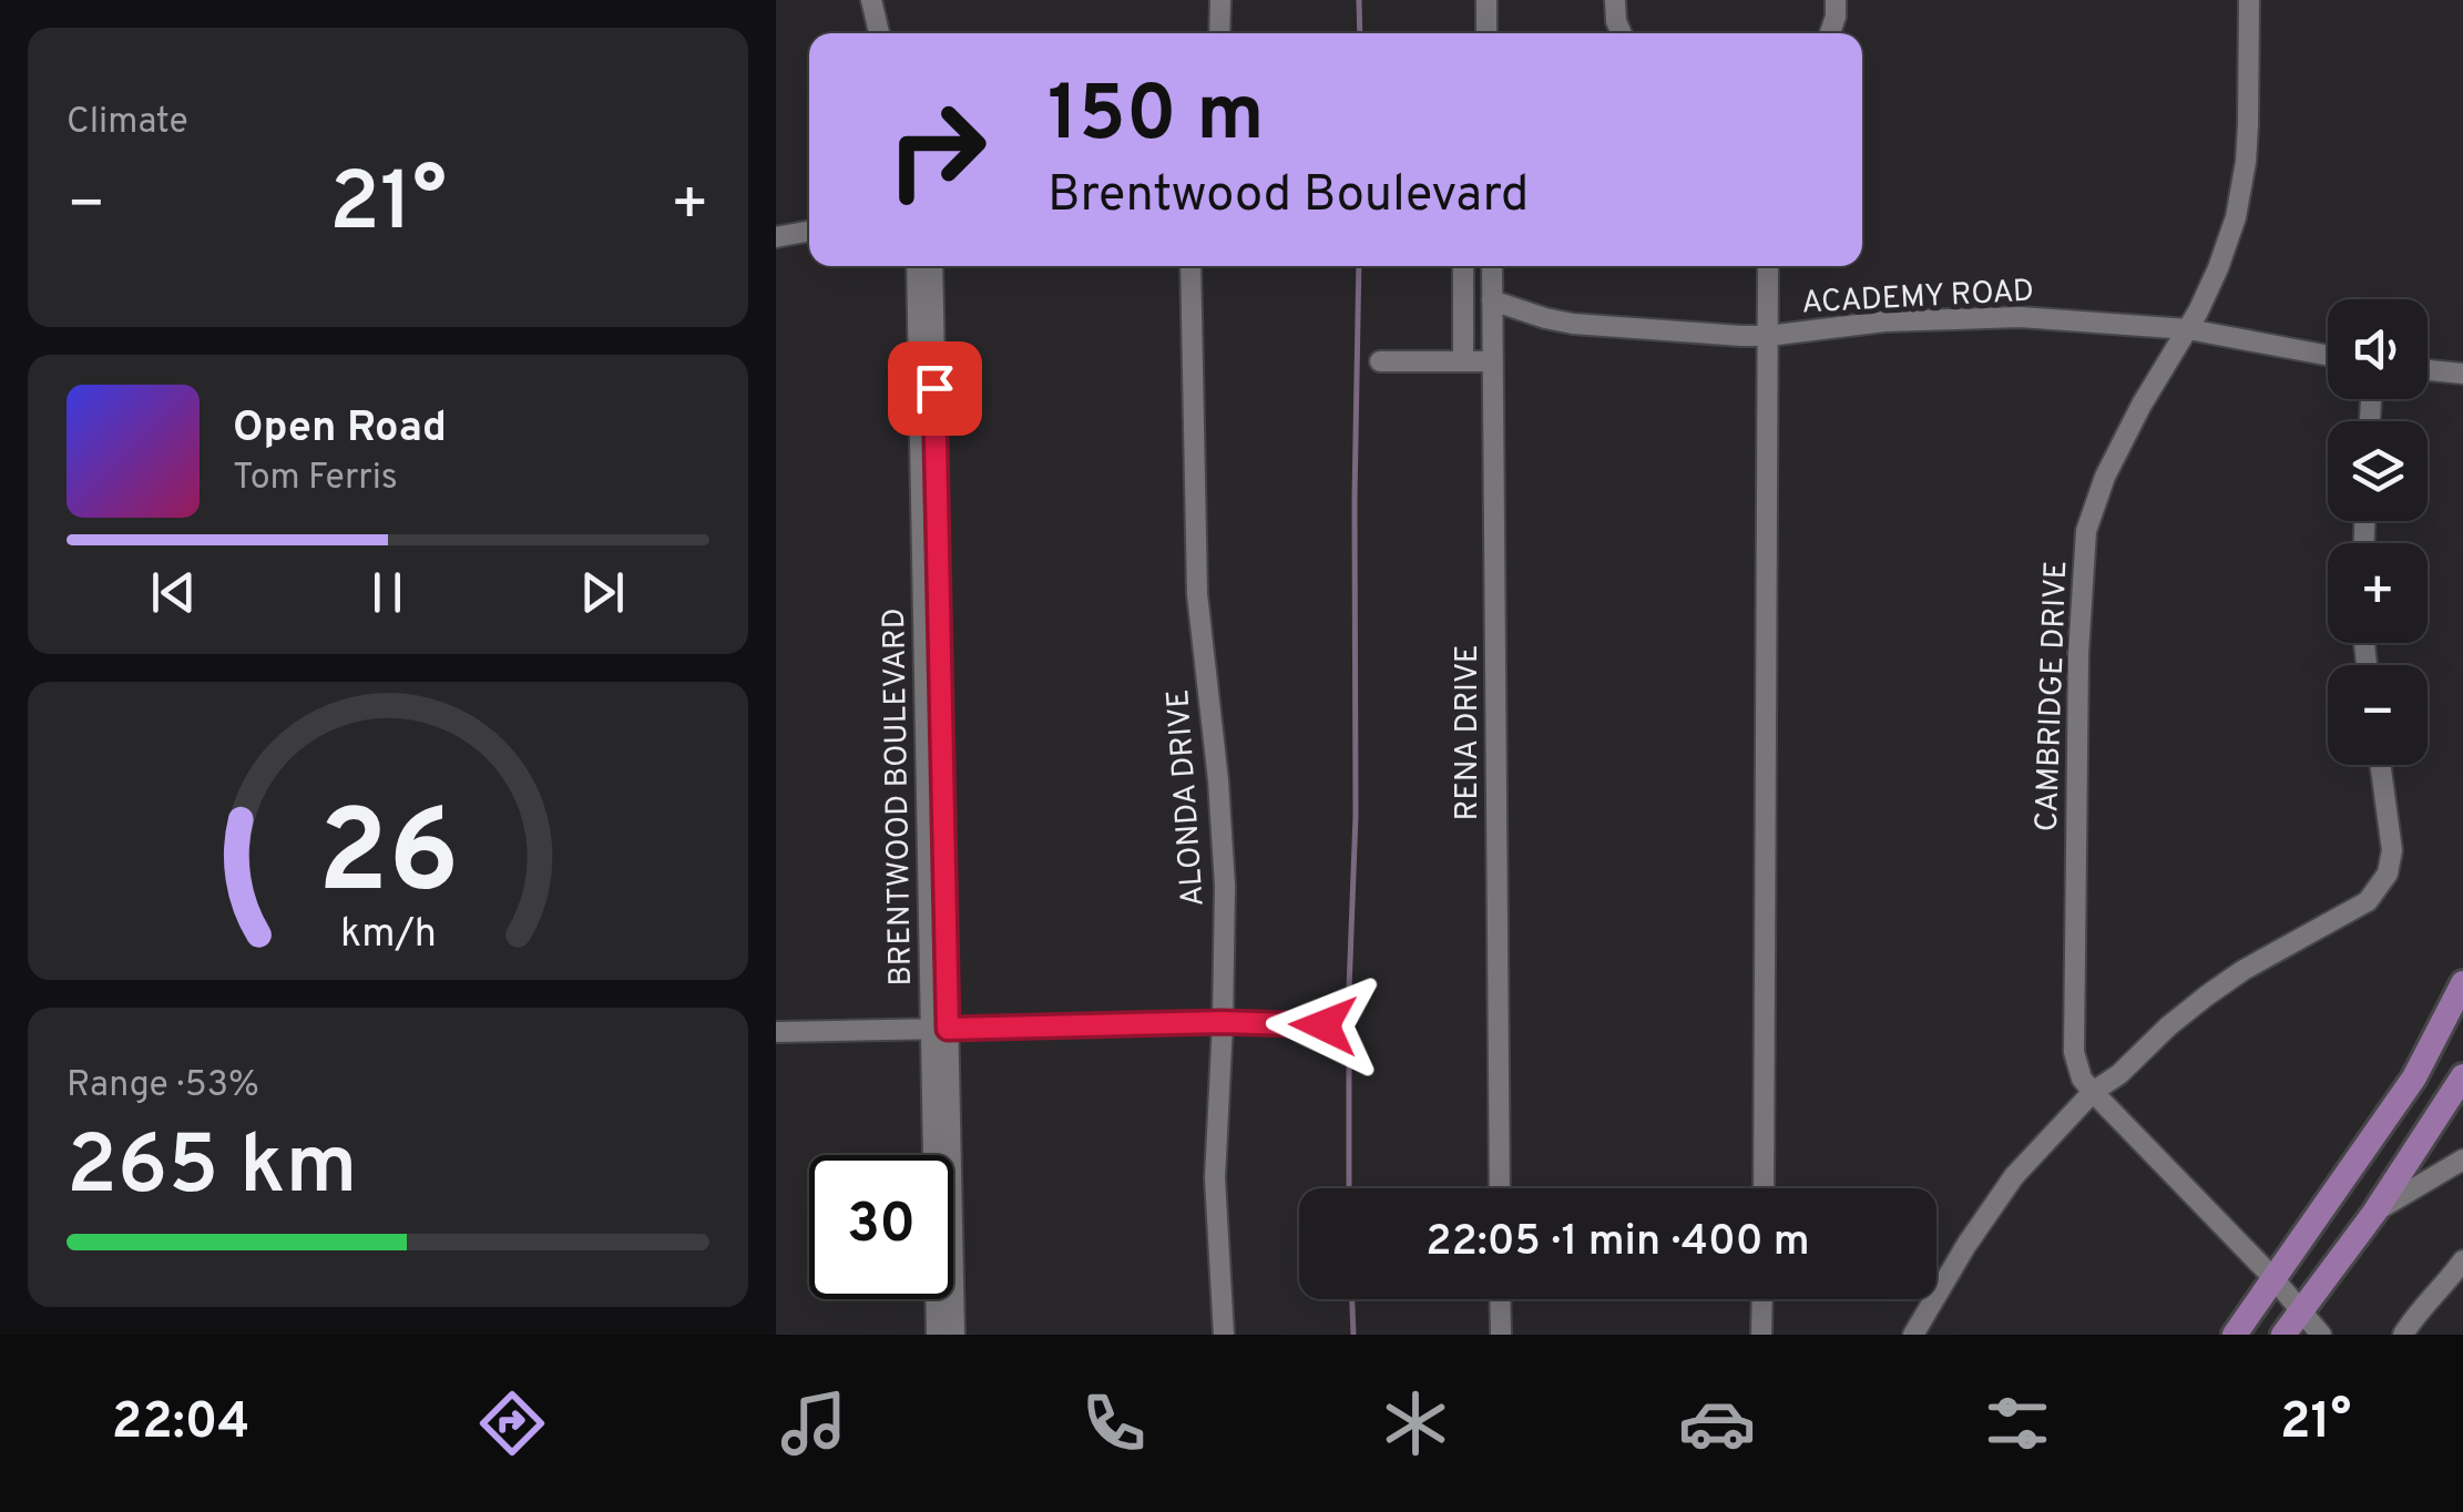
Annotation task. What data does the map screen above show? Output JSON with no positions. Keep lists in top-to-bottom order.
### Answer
{
  "streets": {
    "street": [
      "ACADEMY ROAD",
      "CAMBRIDGE DRIVE",
      "RENA DRIVE",
      "BRENTWOOD BOULEVARD",
      "ALONDA DRIVE"
    ]
  },
  "crossings": [
    ["ACADEMY ROAD", "CAMBRIDGE DRIVE"],
    ["ACADEMY ROAD", "RENA DRIVE"]
  ],
  "page": {
    "tile": [
      "Climate",
      ["Range · 53%", "265 km"]
    ],
    "turn": ["150 m", "Brentwood Boulevard"],
    "heat": ["−", "21°", "+"],
    "map_buttons": ["+", "−"],
    "song": ["Open Road", "Tom Ferris"],
    "limit": "30",
    "trip": "22:05 · 1 min · 400 m",
    "tabs": ["22:04", "21°"],
    "gauge": ["26", "km/h"]
  }
}
